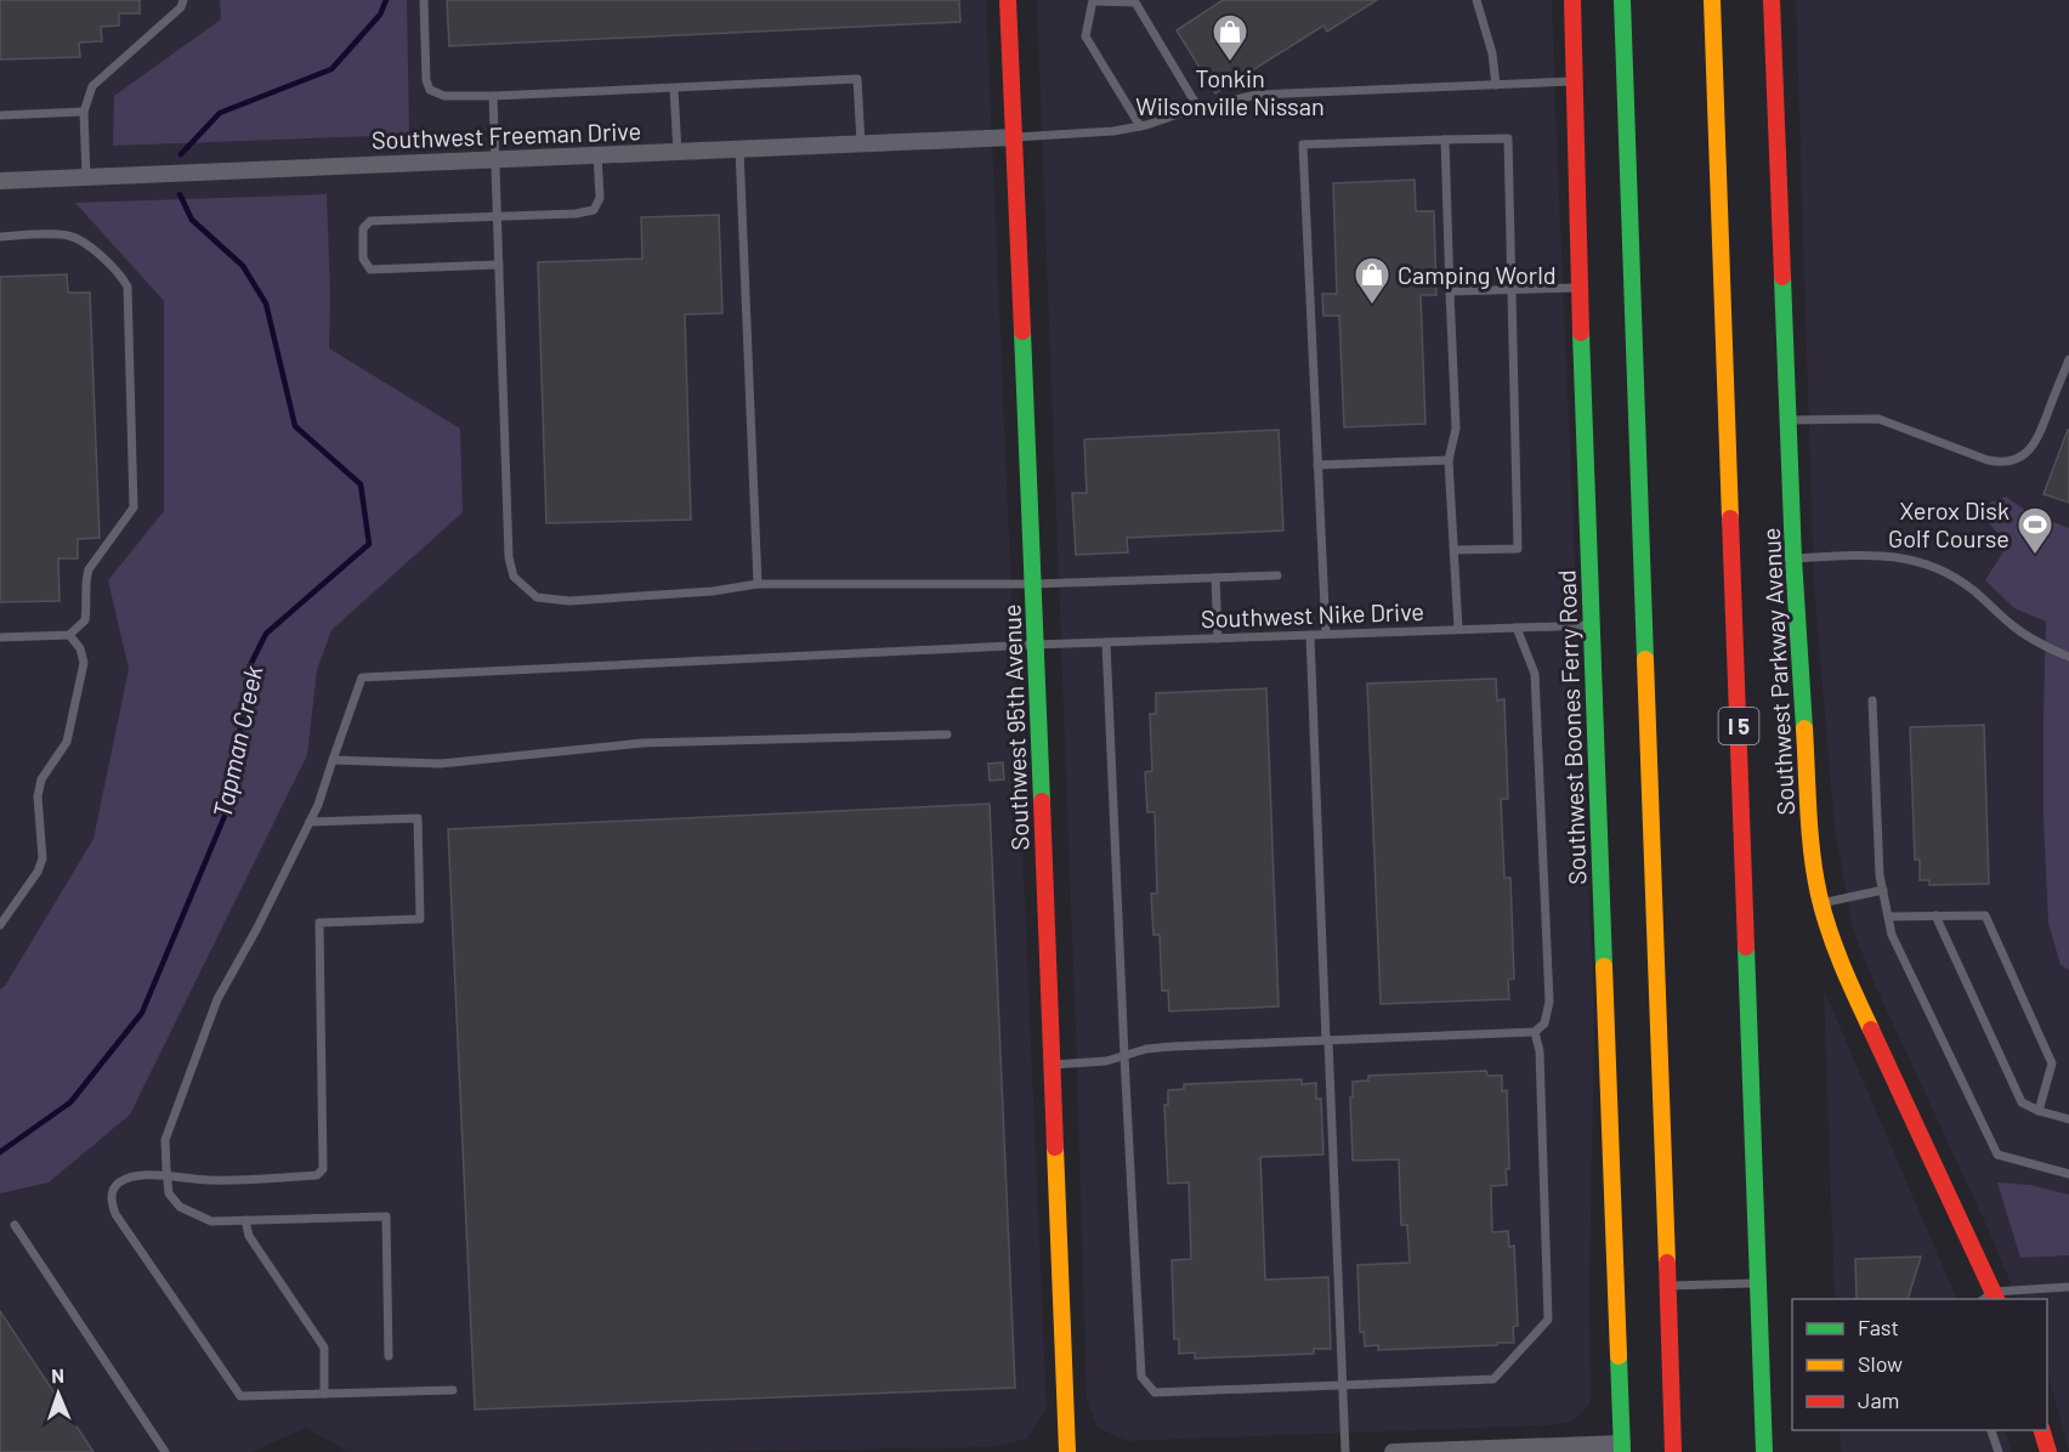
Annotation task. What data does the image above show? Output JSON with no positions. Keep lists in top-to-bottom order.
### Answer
{
  "streets": {
    "main road": [
      "Southwest Parkway Avenue",
      "I 5",
      "Southwest 95th Avenue",
      "Southwest Boones Ferry Road"
    ],
    "street": ["Southwest Freeman Drive"],
    "lane": ["Southwest Nike Drive"]
  },
  "crossings": [
    ["Southwest Freeman Drive", "Southwest 95th Avenue"],
    ["Southwest Nike Drive", "Southwest 95th Avenue"],
    ["Southwest Nike Drive", "Southwest Boones Ferry Road"]
  ],
  "water": ["Tapman Creek"],
  "places": {
    "shop": ["Tonkin Wilsonville Nissan", "Camping World"],
    "sports": ["Xerox Disk Golf Course"]
  },
  "legend": ["Fast", "Slow", "Jam"],
  "north": "top"
}
